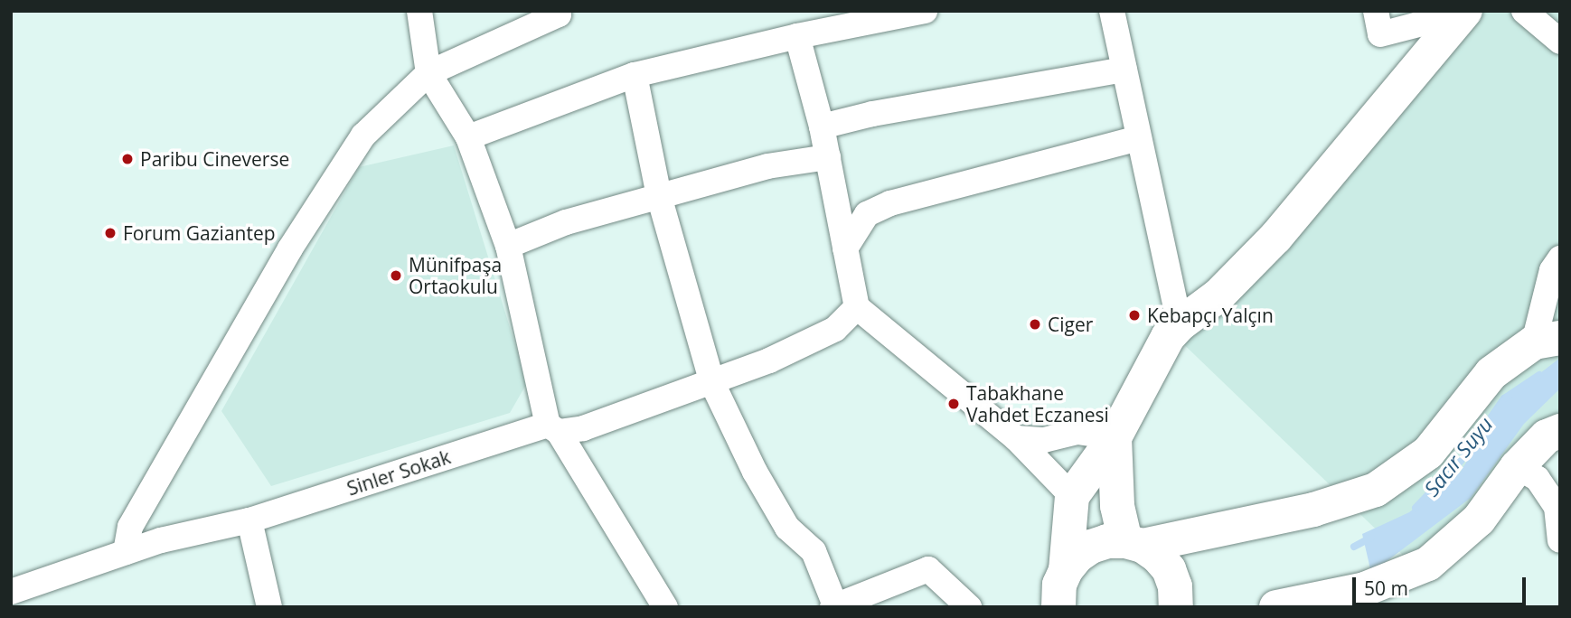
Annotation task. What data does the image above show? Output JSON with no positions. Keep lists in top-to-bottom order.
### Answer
{
  "streets": {
    "street": ["Sinler Sokak"]
  },
  "water": ["Sacır Suyu"],
  "places": [
    "Paribu Cineverse",
    "Forum Gaziantep",
    "Münifpaşa Ortaokulu",
    "Kebapçı Yalçın",
    "Ciger",
    "Tabakhane Vahdet Eczanesi"
  ],
  "scale_bar": "50 m"
}
